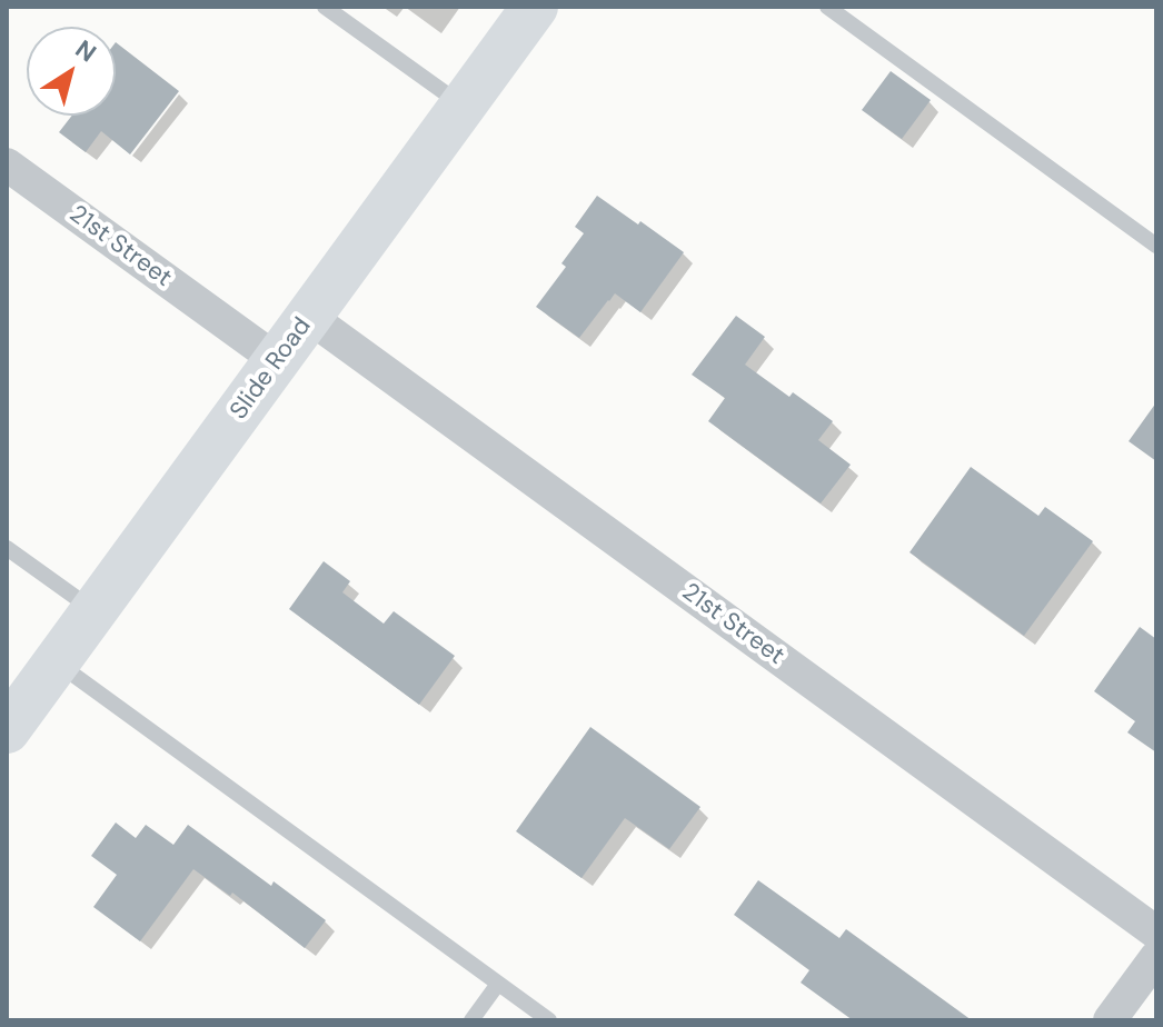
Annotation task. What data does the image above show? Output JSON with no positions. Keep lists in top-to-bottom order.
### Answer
{
  "streets": {
    "main road": ["Slide Road"],
    "street": ["21st Street"]
  },
  "crossings": [
    ["21st Street", "Slide Road"]
  ],
  "north": "top right"
}
